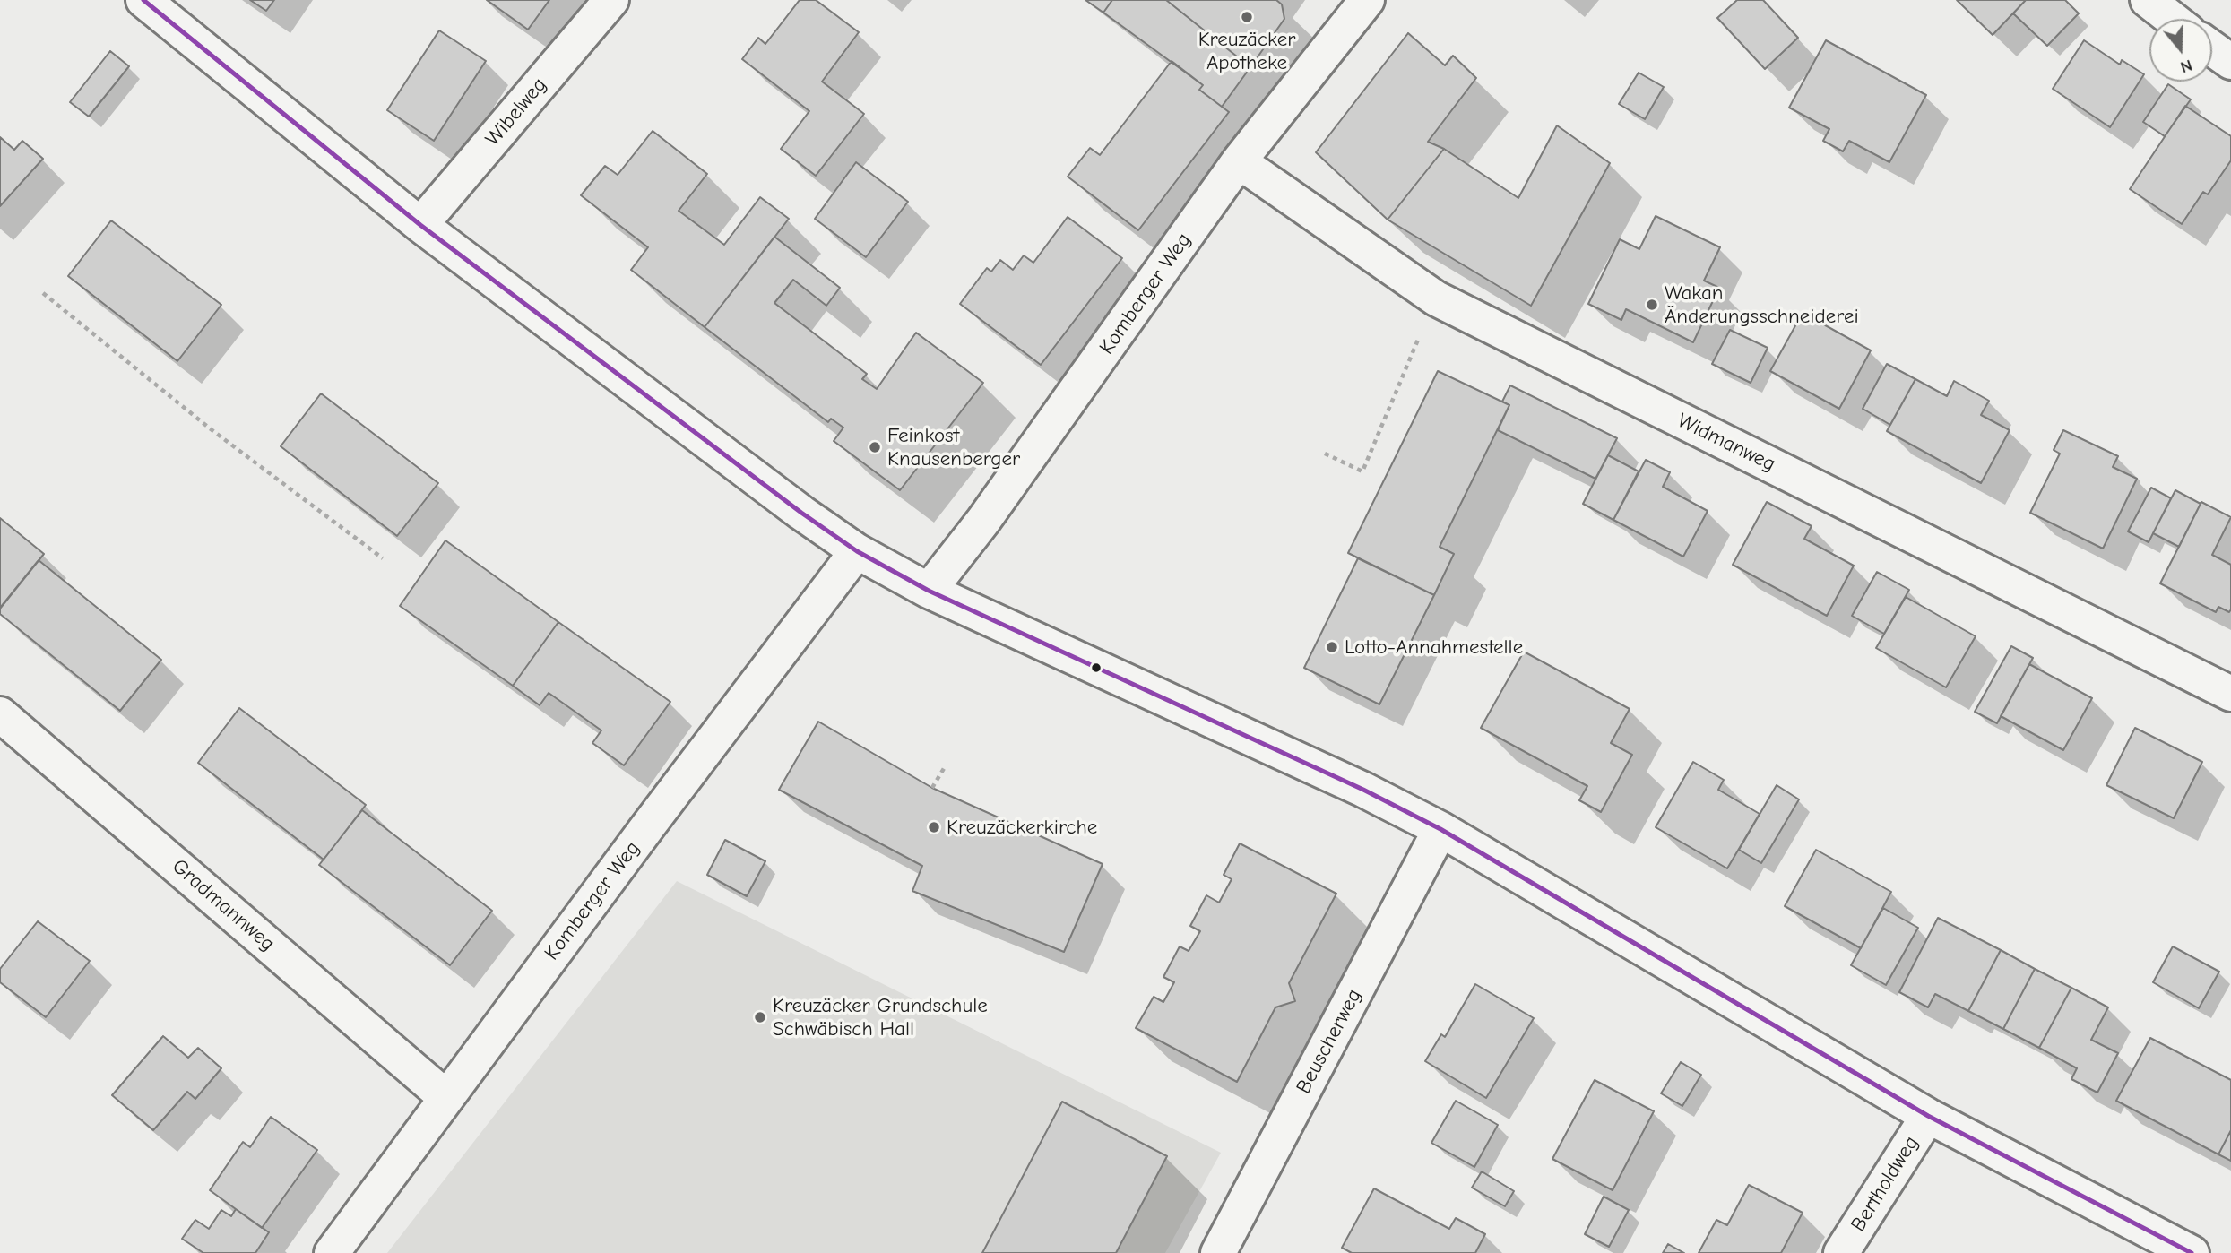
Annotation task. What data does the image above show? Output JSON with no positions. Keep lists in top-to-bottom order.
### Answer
{
  "streets": {
    "street": [
      "Wibelweg",
      "Komberger Weg",
      "Widmanweg",
      "Gradmannweg",
      "Beuscherweg",
      "Bertholdweg"
    ]
  },
  "crossings": [
    ["Komberger Weg", "Widmanweg"],
    ["Komberger Weg", "Gradmannweg"]
  ],
  "places": [
    "Kreuzäcker Apotheke",
    "Wakan Änderungsschneiderei",
    "Feinkost Knausenberger",
    "Lotto-Annahmestelle",
    "Kreuzäckerkirche",
    "Kreuzäcker Grundschule Schwäbisch Hall"
  ],
  "north": "bottom"
}
